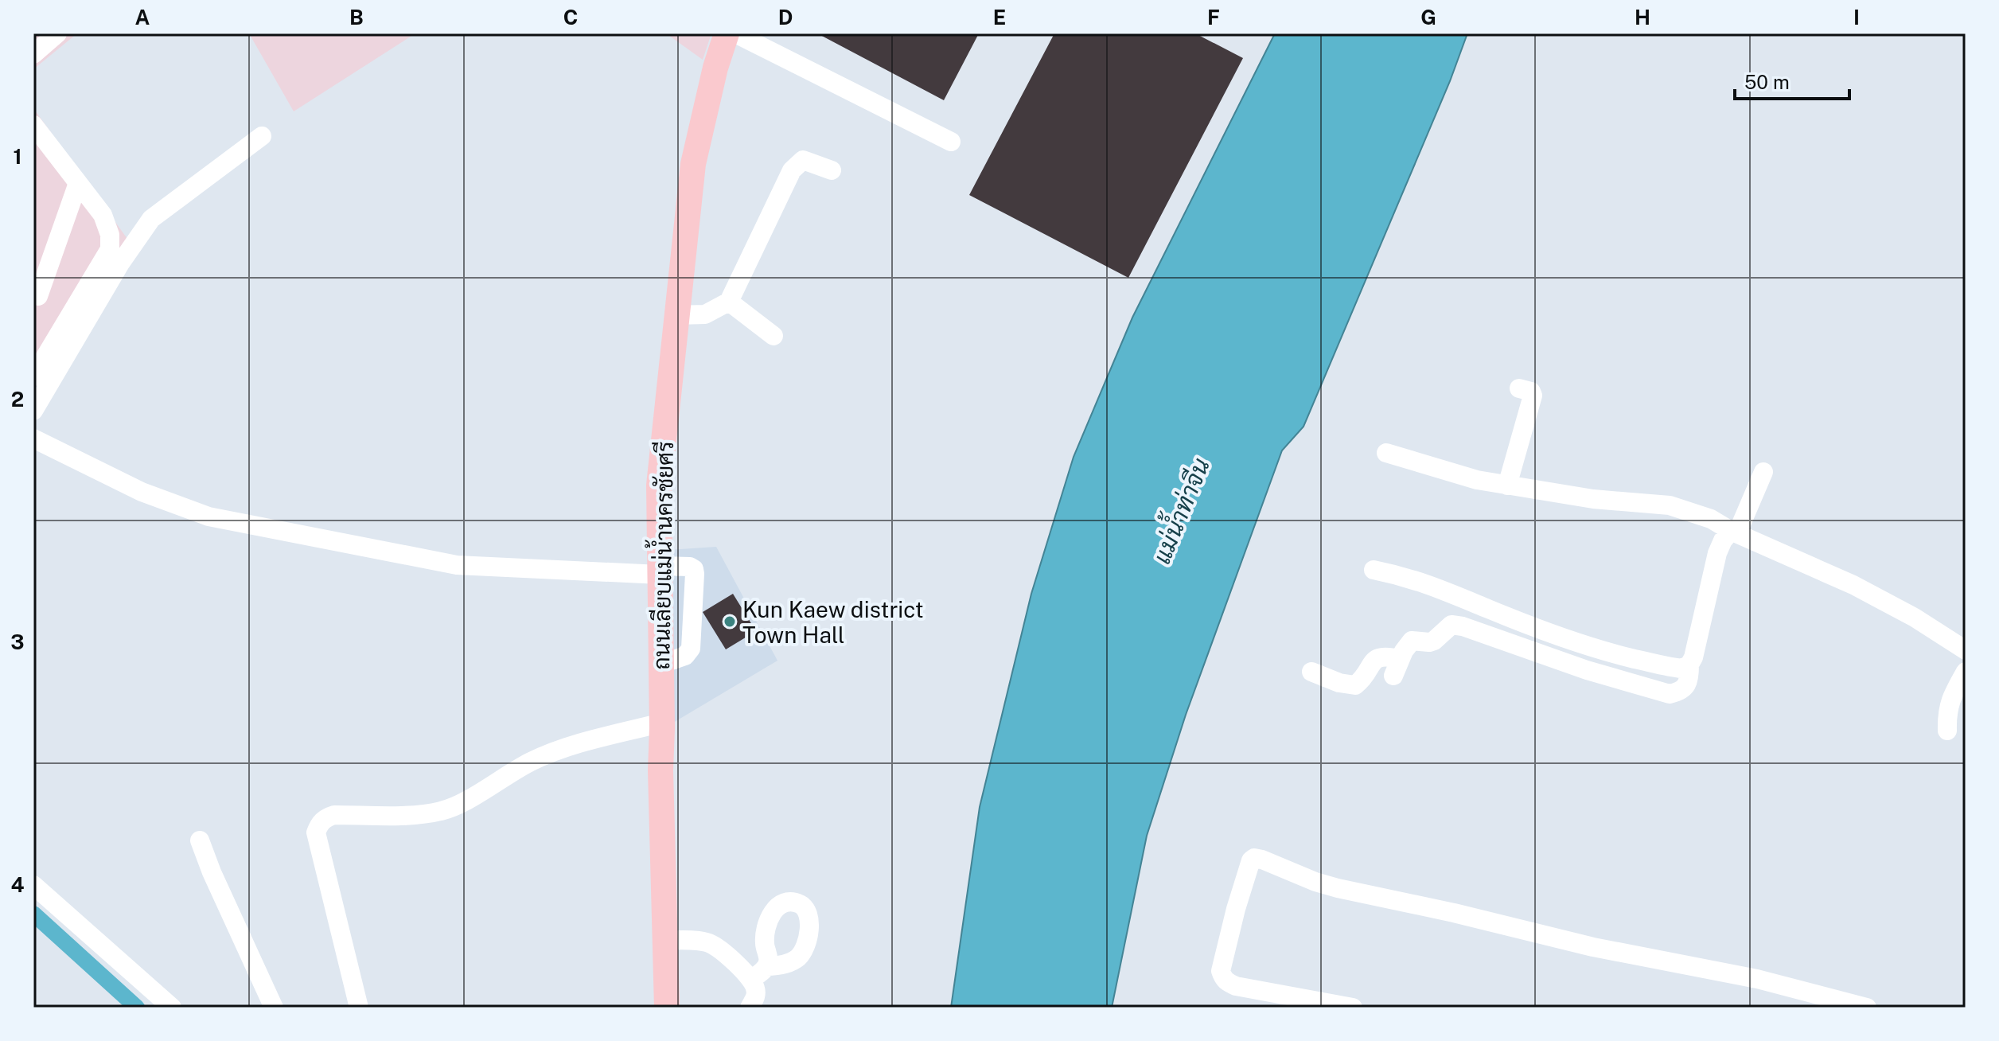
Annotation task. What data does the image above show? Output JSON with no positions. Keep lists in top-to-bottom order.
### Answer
{
  "streets": {
    "main road": ["ถนนเลียบแม่น้ำนครชัยศรี"]
  },
  "water": ["แม่น้ำท่าจีน"],
  "places": ["Kun Kaew district Town Hall"],
  "scale_bar": "50 m",
  "grid": {
    "columns": [
      "A",
      "B",
      "C",
      "D",
      "E",
      "F",
      "G",
      "H",
      "I"
    ],
    "rows": [
      "1",
      "2",
      "3",
      "4"
    ]
  }
}
